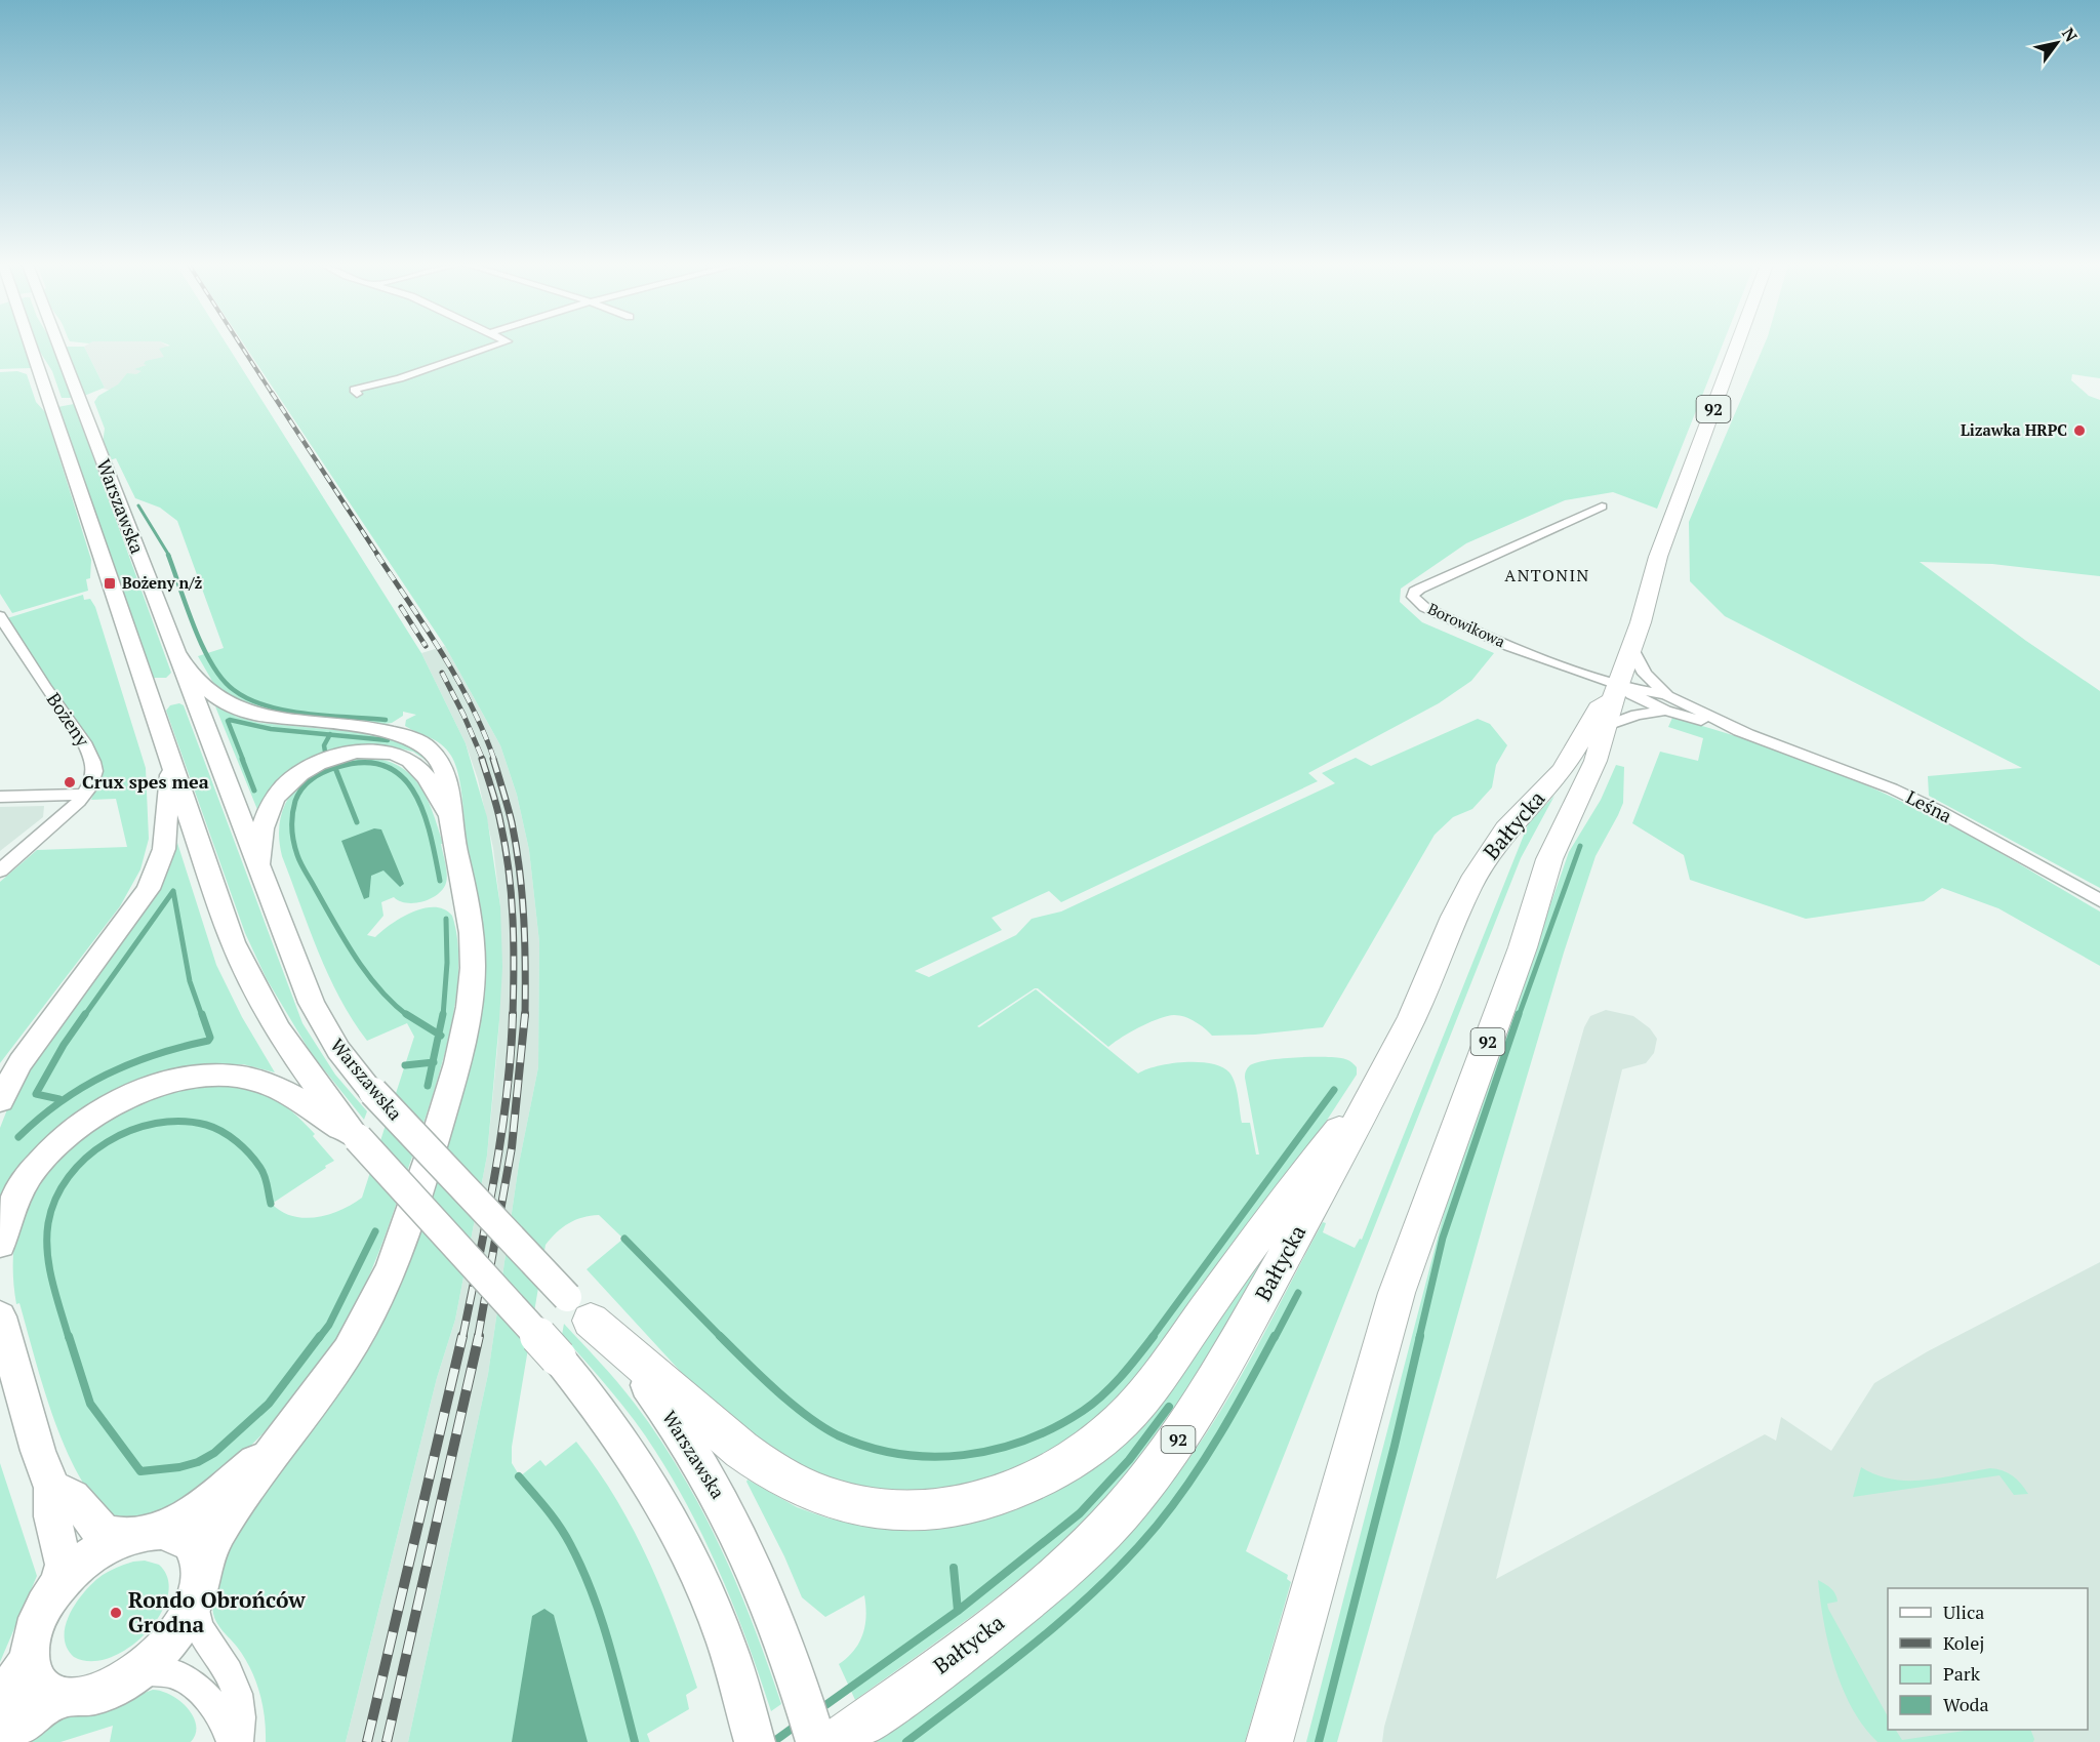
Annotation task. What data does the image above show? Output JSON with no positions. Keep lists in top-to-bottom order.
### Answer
{
  "streets": {
    "main road": ["92", "Warszawska", "Bałtycka"],
    "street": ["Borowikowa", "Bożeny", "Leśna"]
  },
  "crossings": [
    ["Borowikowa", "Leśna"],
    ["Borowikowa", "Bałtycka"],
    ["Leśna", "Bałtycka"]
  ],
  "districts": ["ANTONIN"],
  "places": {
    "other": ["Lizawka HRPC", "Crux spes mea", "Rondo Obrońców Grodna"],
    "transit": ["Bożeny n/ż"]
  },
  "legend": [
    "Ulica",
    "Kolej",
    "Park",
    "Woda"
  ],
  "north": "top right"
}
